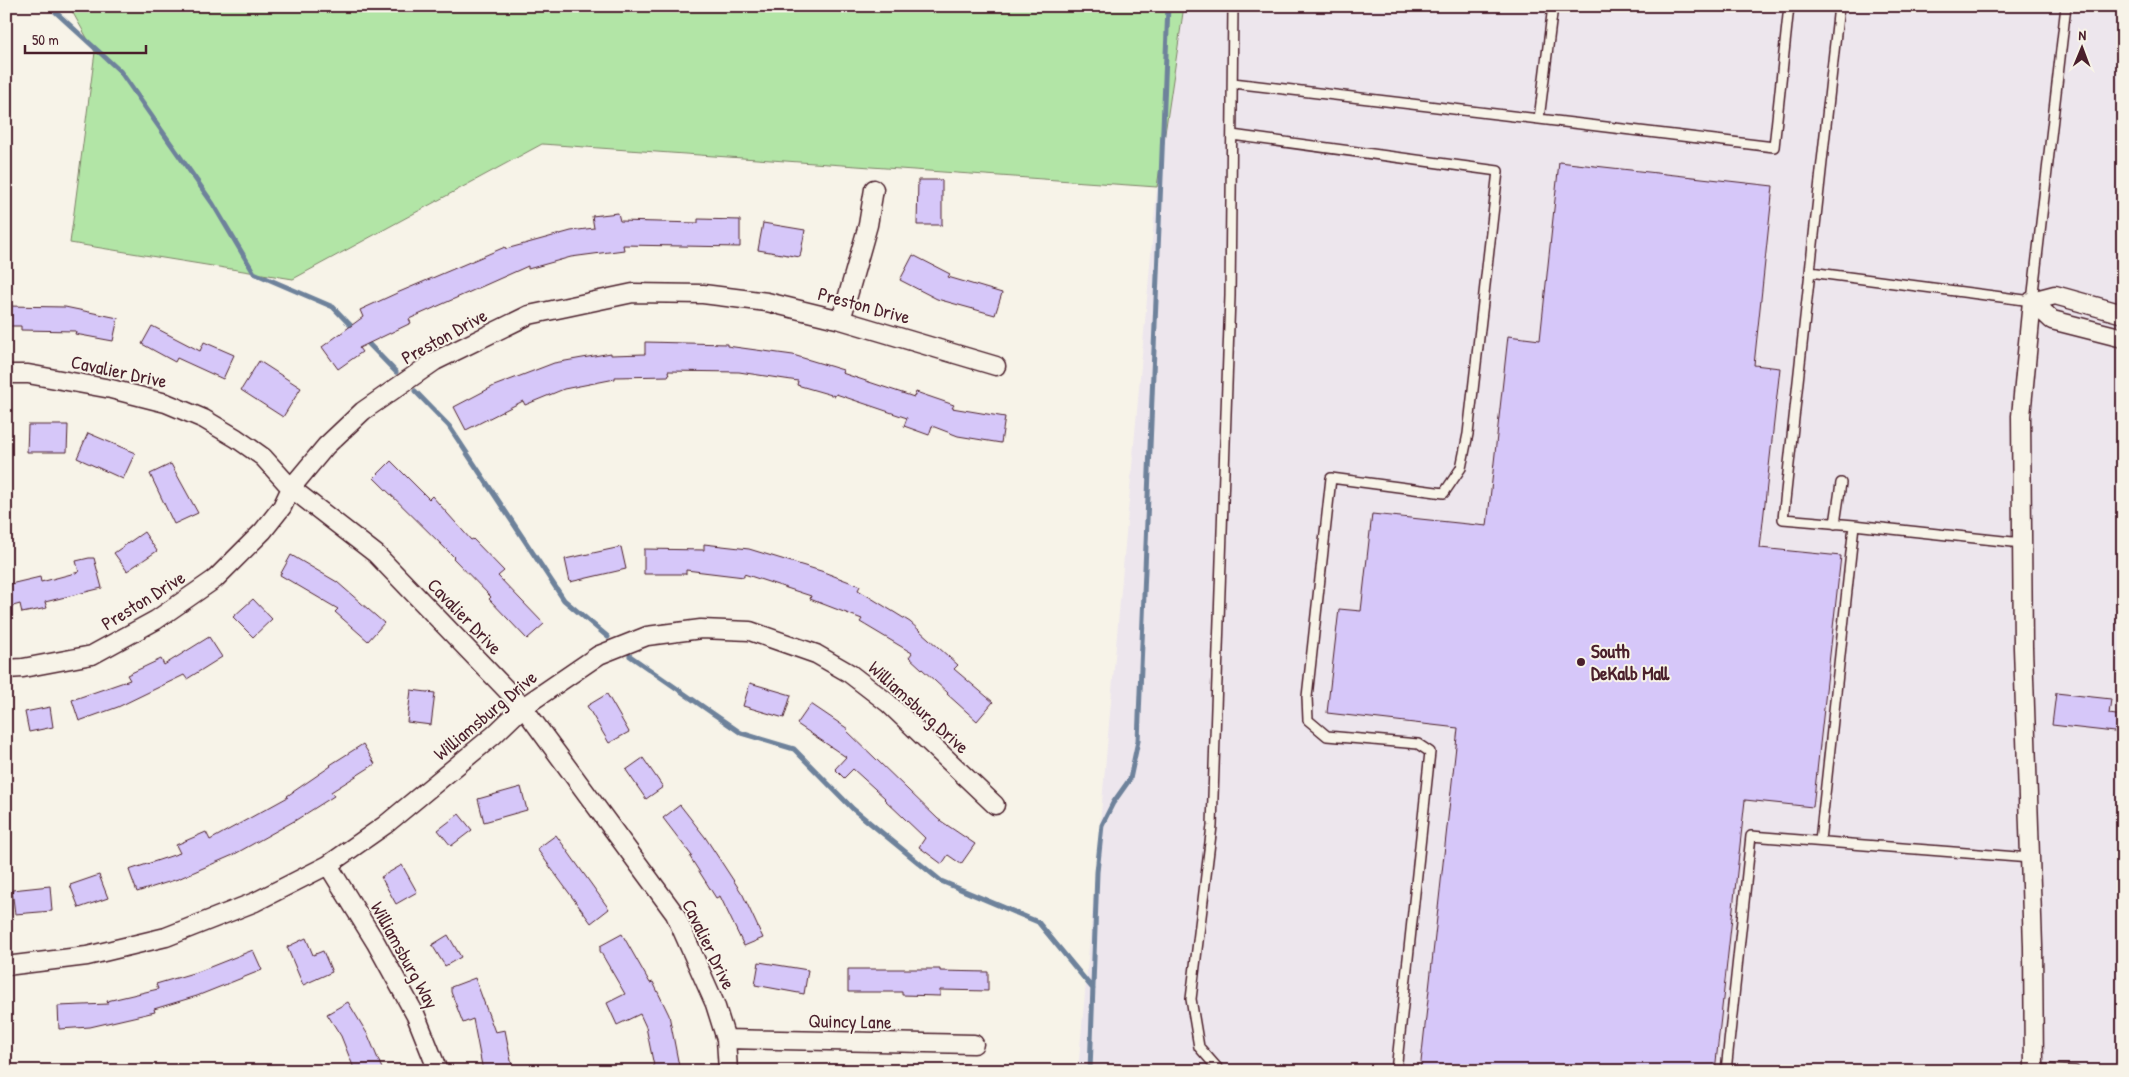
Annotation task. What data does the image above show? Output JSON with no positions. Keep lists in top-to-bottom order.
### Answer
{
  "streets": {
    "street": [
      "Preston Drive",
      "Cavalier Drive",
      "Williamsburg Drive",
      "Williamsburg Way",
      "Quincy Lane"
    ]
  },
  "crossings": [
    ["Preston Drive", "Cavalier Drive"],
    ["Cavalier Drive", "Williamsburg Drive"],
    ["Cavalier Drive", "Quincy Lane"],
    ["Williamsburg Drive", "Williamsburg Way"]
  ],
  "places": ["South DeKalb Mall"],
  "scale_bar": "50 m",
  "north": "top"
}
